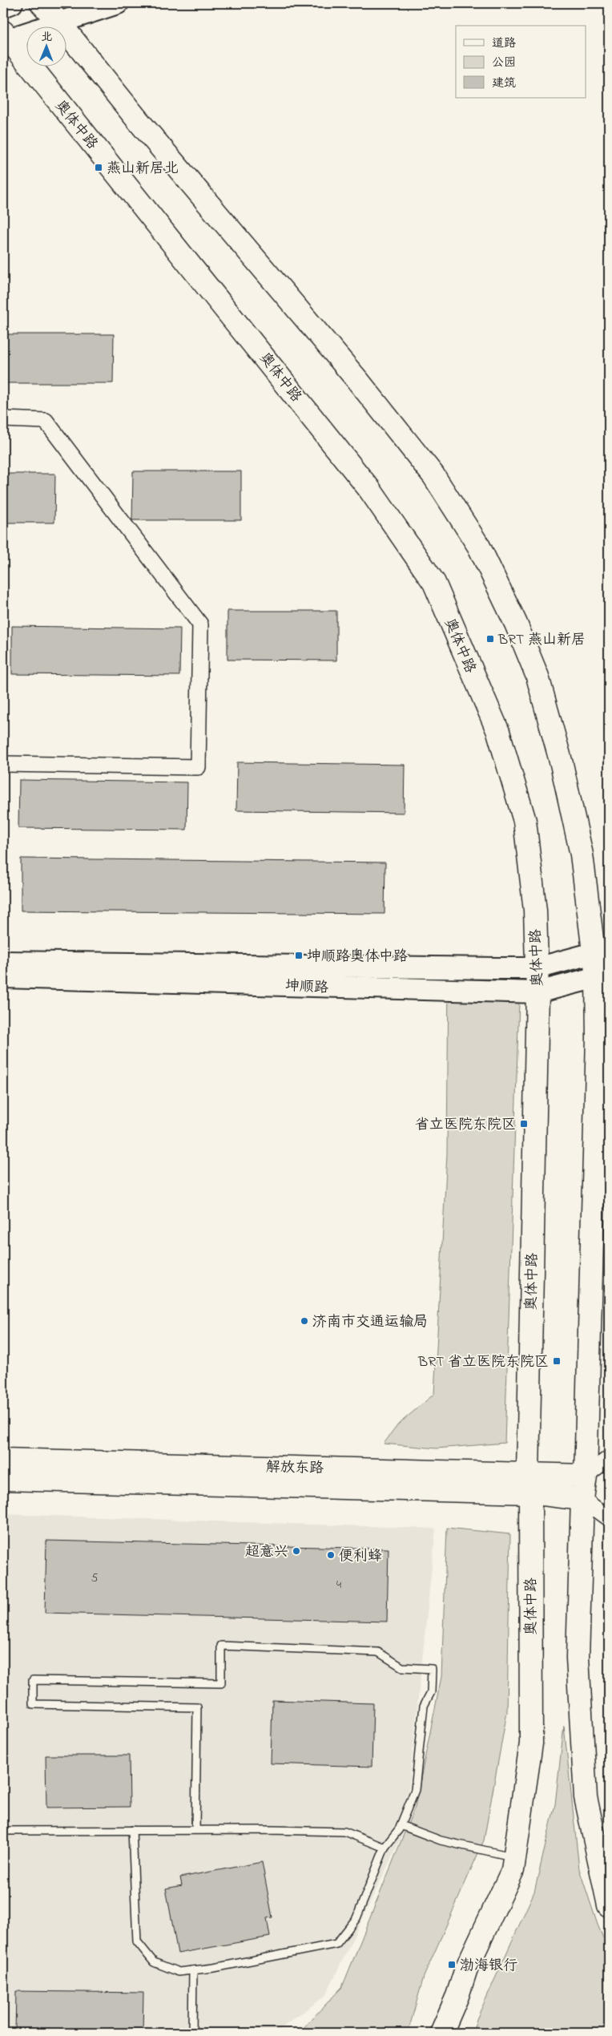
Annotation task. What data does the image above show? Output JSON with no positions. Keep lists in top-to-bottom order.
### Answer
{
  "streets": {
    "main road": ["奥体中路", "解放东路"],
    "street": ["坤顺路"]
  },
  "crossings": [
    ["奥体中路", "坤顺路"],
    ["奥体中路", "解放东路"]
  ],
  "places": {
    "transit": [
      "燕山新居北",
      "BRT 燕山新居",
      "坤顺路奥体中路",
      "省立医院东院区",
      "BRT 省立医院东院区",
      "渤海银行"
    ],
    "other": ["济南市交通运输局", "超意兴", "便利蜂"]
  },
  "house_numbers": ["5", "4"],
  "legend": ["道路", "公园", "建筑"],
  "north": "top"
}
